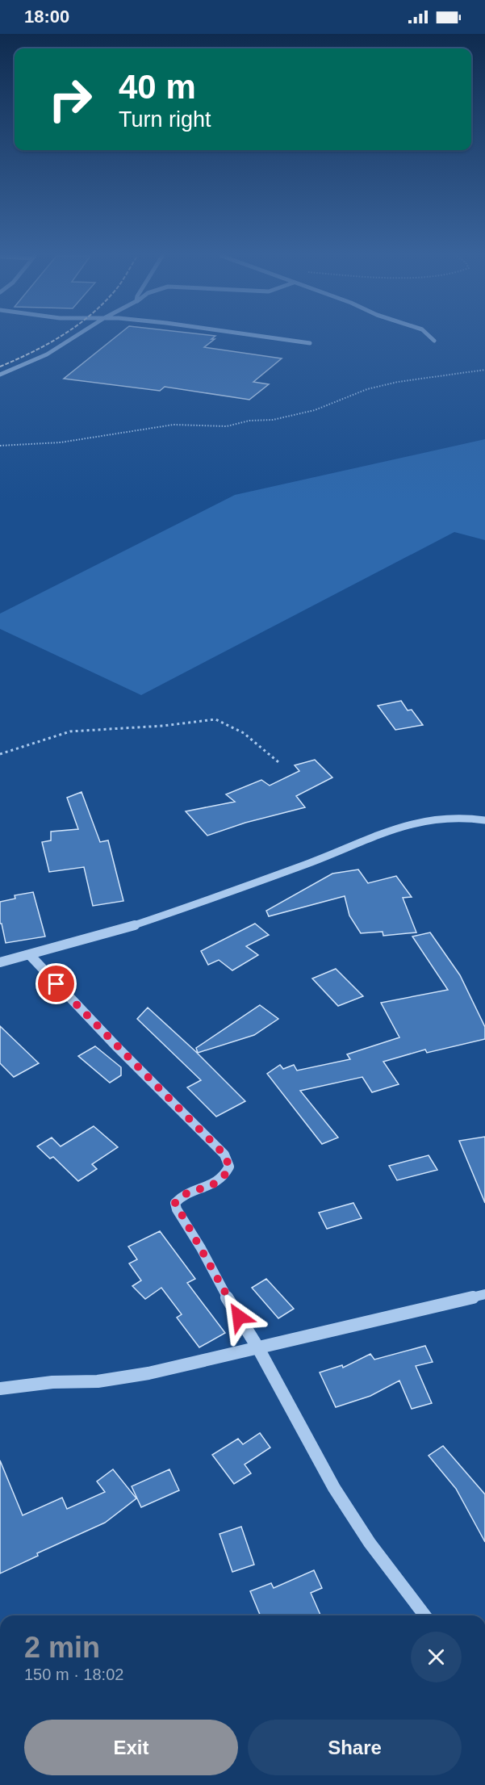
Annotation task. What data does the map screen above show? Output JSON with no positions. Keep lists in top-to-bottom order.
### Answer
{
  "page": {
    "status": "18:00",
    "turn": ["40 m", "Turn right"],
    "heading": ["2 min", "150 m · 18:02"],
    "buttons": ["Exit", "Share"]
  }
}
